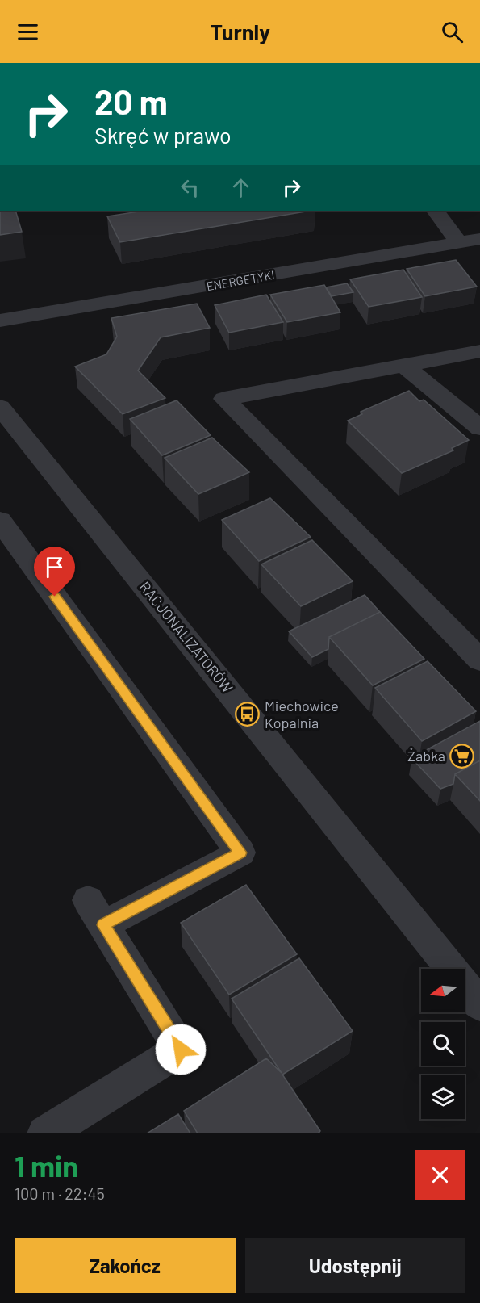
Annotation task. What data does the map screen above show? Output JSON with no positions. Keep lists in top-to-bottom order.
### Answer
{
  "streets": {
    "street": ["ENERGETYKI", "RACJONALIZATORÓW"]
  },
  "places": {
    "bus stop": ["Miechowice Kopalnia"],
    "supermarket": ["Żabka"]
  },
  "north": "left",
  "page": {
    "header": "Turnly",
    "turn": ["20 m", "Skręć w prawo"],
    "heading": ["1 min", "100 m · 22:45"],
    "buttons": ["Zakończ", "Udostępnij"]
  }
}
